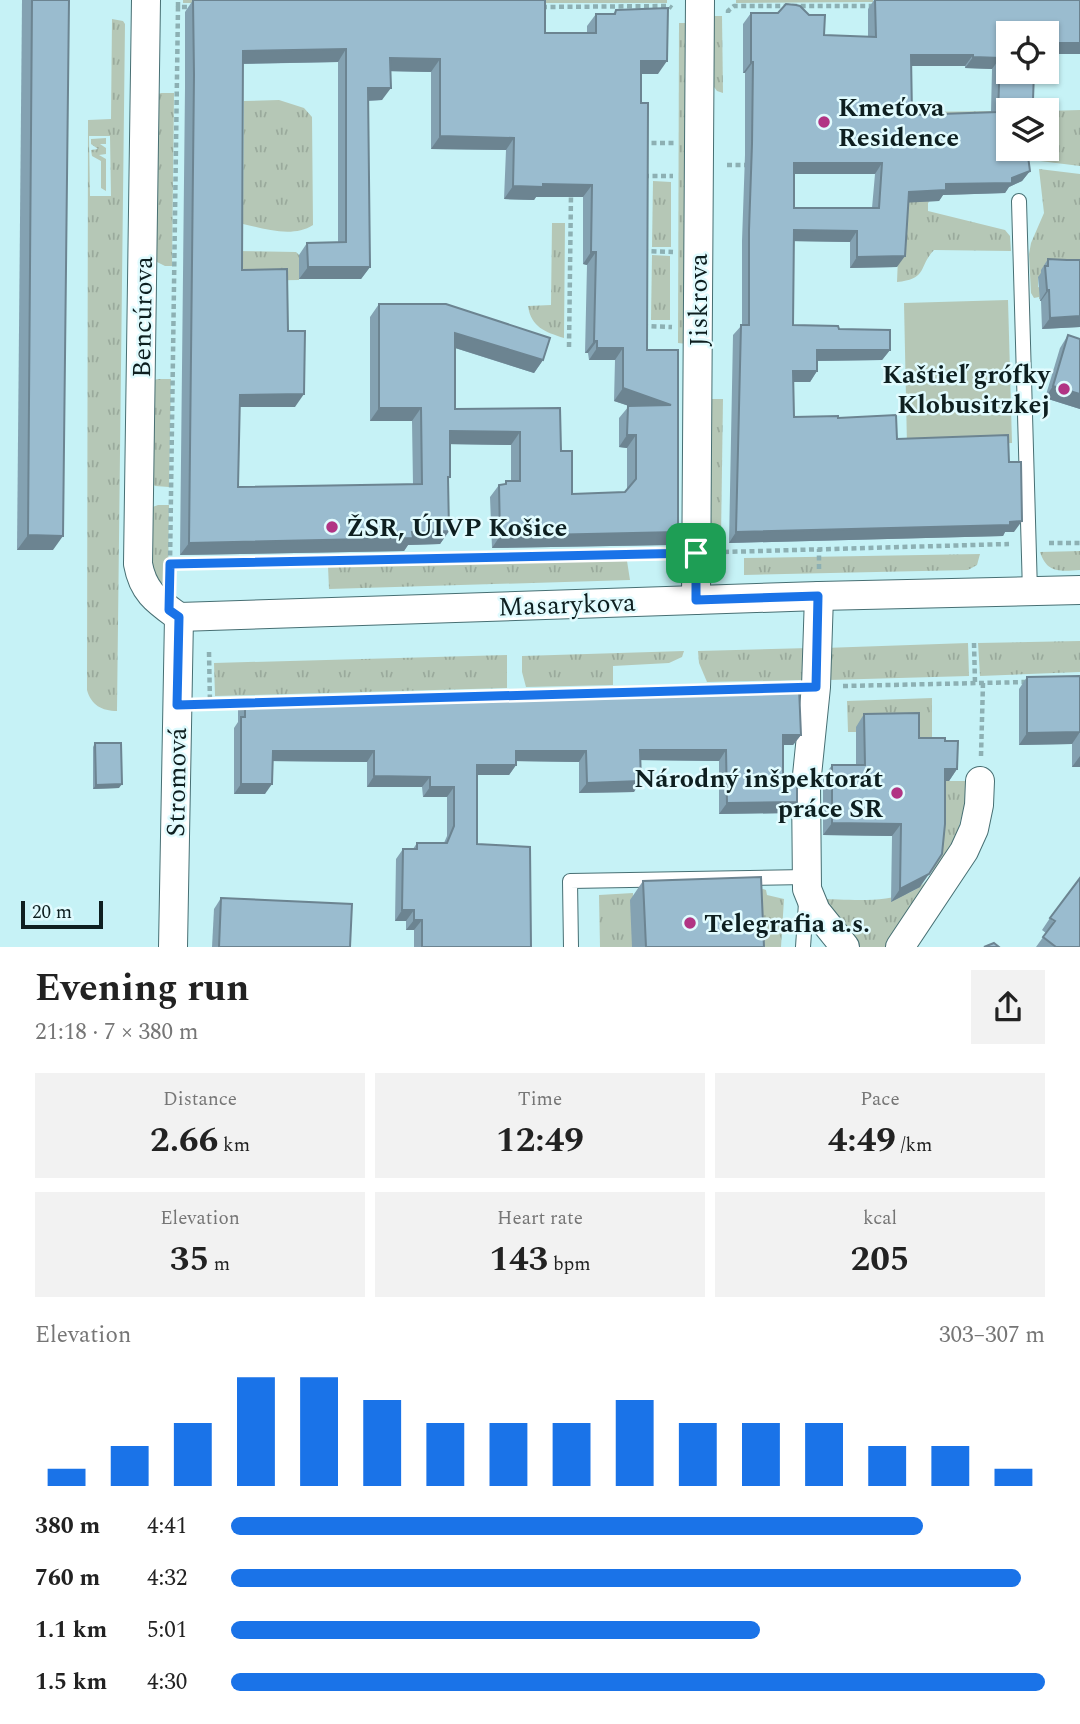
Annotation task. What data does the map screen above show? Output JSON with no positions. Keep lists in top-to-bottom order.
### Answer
{
  "streets": {
    "street": [
      "Jiskrova",
      "Bencúrova",
      "Masarykova",
      "Stromová"
    ]
  },
  "crossings": [
    ["Jiskrova", "Masarykova"],
    ["Bencúrova", "Masarykova"],
    ["Bencúrova", "Stromová"],
    ["Masarykova", "Stromová"]
  ],
  "places": [
    "Kmeťova Residence",
    "Kaštieľ grófky Klobusitzkej",
    "ŽSR, ÚIVP Košice",
    "Národný inšpektorát práce SR",
    "Telegrafia a.s."
  ],
  "scale_bar": "20 m",
  "page": {
    "scale": "20 m",
    "heading": ["Evening run", "21:18 · 7 × 380 m"],
    "stats": [
      ["Distance", "2.66 km"],
      ["Time", "12:49"],
      ["Pace", "4:49 /km"],
      ["Elevation", "35 m"],
      ["Heart rate", "143 bpm"],
      ["kcal", "205"]
    ],
    "chart": ["Elevation", "303–307 m"],
    "list": [
      {
        "name": "380 m",
        "note": "4:41"
      },
      {
        "name": "760 m",
        "note": "4:32"
      },
      {
        "name": "1.1 km",
        "note": "5:01"
      },
      {
        "name": "1.5 km",
        "note": "4:30"
      }
    ]
  }
}
